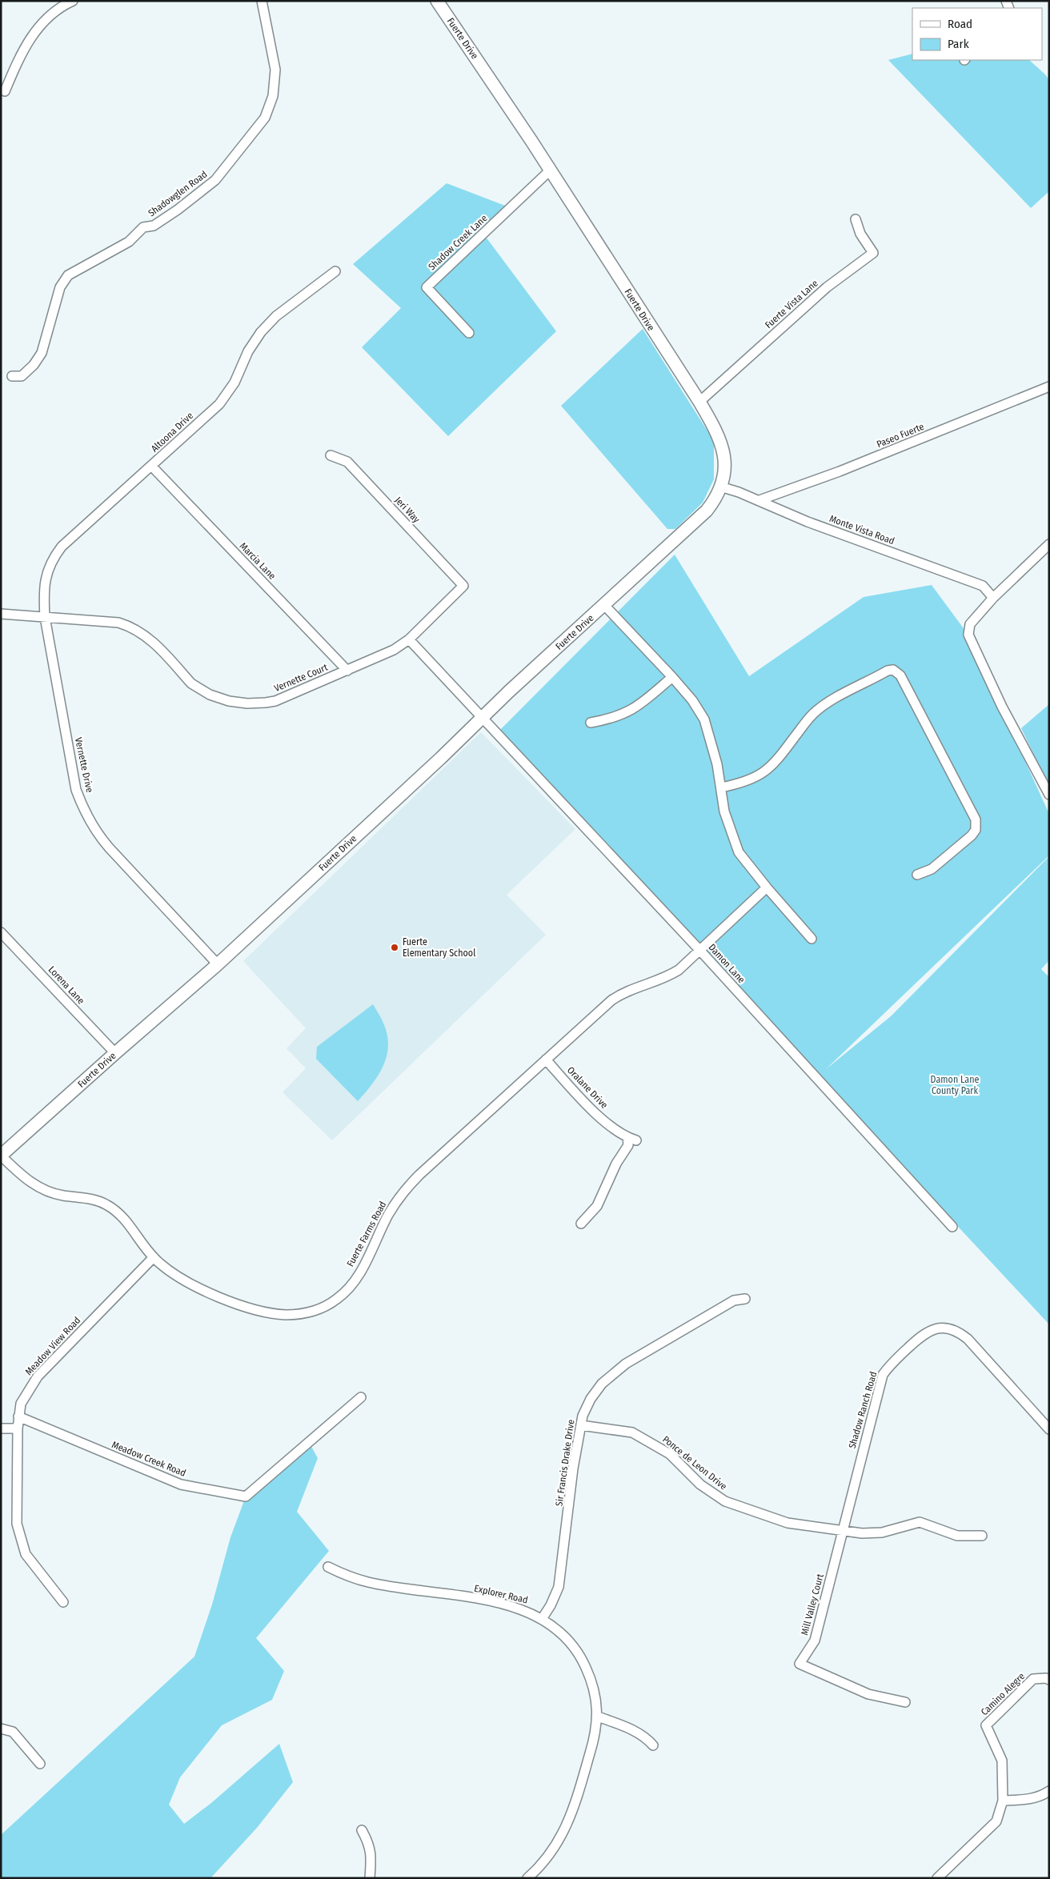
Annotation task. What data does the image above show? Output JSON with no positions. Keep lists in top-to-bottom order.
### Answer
{
  "streets": {
    "street": [
      "Fuerte Drive",
      "Shadowglen Road",
      "Shadow Creek Lane",
      "Fuerte Vista Lane",
      "Altoona Drive",
      "Paseo Fuerte",
      "Jeri Way",
      "Monte Vista Road",
      "Marcia Lane",
      "Vernette Court",
      "Vernette Drive",
      "Damon Lane",
      "Lorena Lane",
      "Oralane Drive",
      "Fuerte Farms Road",
      "Meadow View Road",
      "Shadow Ranch Road",
      "Meadow Creek Road",
      "Sir Francis Drake Drive",
      "Ponce de Leon Drive",
      "Explorer Road",
      "Mill Valley Court",
      "Camino Alegre"
    ]
  },
  "crossings": [
    ["Fuerte Drive", "Shadow Creek Lane"],
    ["Fuerte Drive", "Fuerte Vista Lane"],
    ["Fuerte Drive", "Monte Vista Road"],
    ["Fuerte Drive", "Vernette Drive"],
    ["Fuerte Drive", "Damon Lane"],
    ["Fuerte Drive", "Lorena Lane"],
    ["Fuerte Drive", "Fuerte Farms Road"],
    ["Altoona Drive", "Marcia Lane"],
    ["Altoona Drive", "Vernette Court"],
    ["Altoona Drive", "Vernette Drive"],
    ["Paseo Fuerte", "Monte Vista Road"],
    ["Jeri Way", "Vernette Court"],
    ["Marcia Lane", "Vernette Court"],
    ["Vernette Court", "Vernette Drive"],
    ["Damon Lane", "Fuerte Farms Road"],
    ["Oralane Drive", "Fuerte Farms Road"],
    ["Fuerte Farms Road", "Meadow View Road"],
    ["Meadow View Road", "Meadow Creek Road"],
    ["Shadow Ranch Road", "Ponce de Leon Drive"],
    ["Shadow Ranch Road", "Mill Valley Court"],
    ["Sir Francis Drake Drive", "Ponce de Leon Drive"],
    ["Sir Francis Drake Drive", "Explorer Road"],
    ["Ponce de Leon Drive", "Mill Valley Court"]
  ],
  "parks": ["Damon Lane County Park"],
  "places": ["Fuerte Elementary School"],
  "legend": ["Road", "Park"]
}
